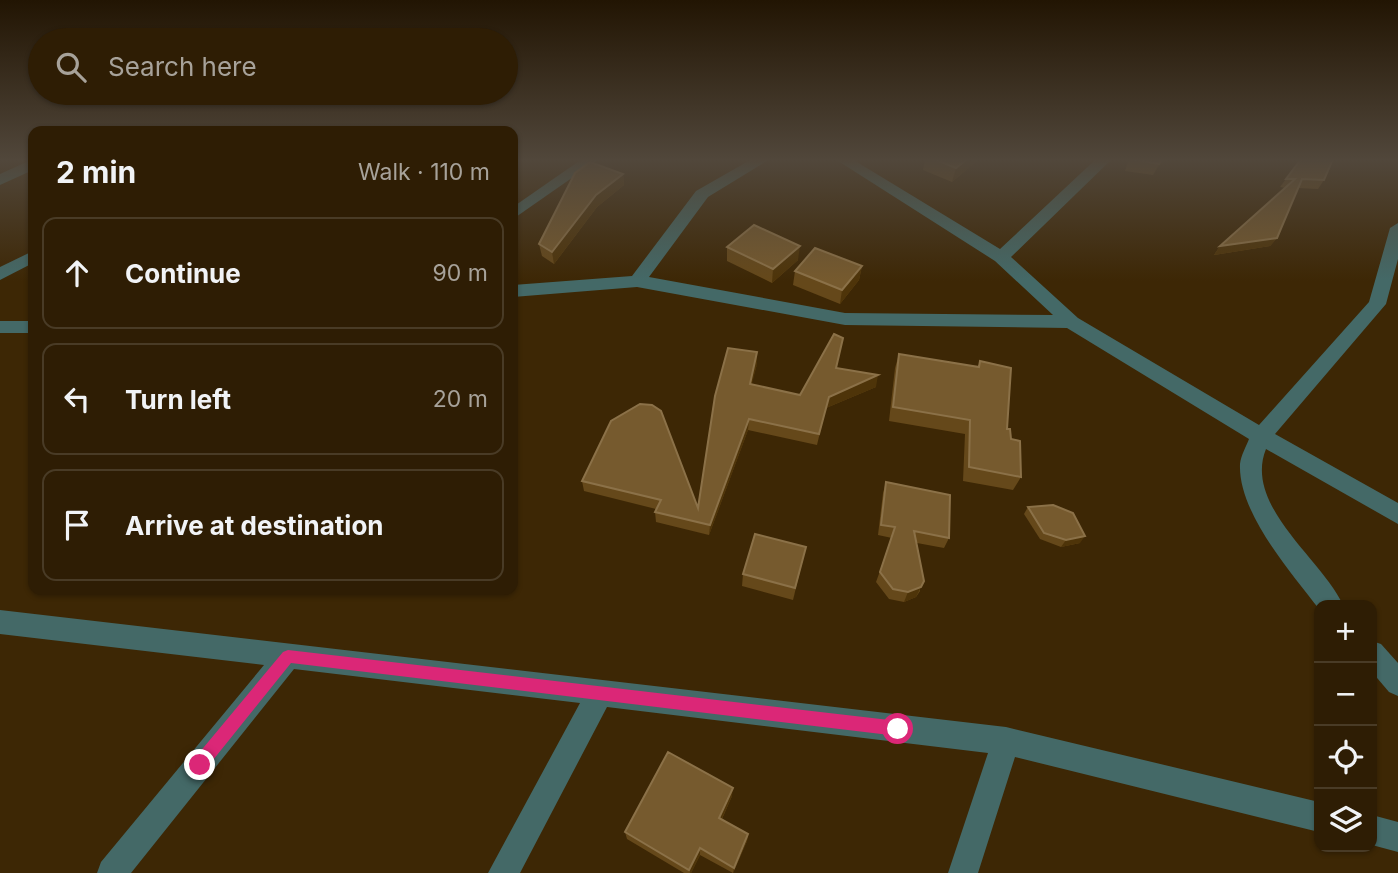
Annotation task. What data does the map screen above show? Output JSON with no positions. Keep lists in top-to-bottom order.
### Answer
{
  "page": {
    "search": "Search here",
    "heading": ["2 min", "Walk · 110 m"],
    "list": [
      ["Continue", "90 m"],
      ["Turn left", "20 m"],
      "Arrive at destination"
    ],
    "map_buttons": ["+", "−"]
  }
}
